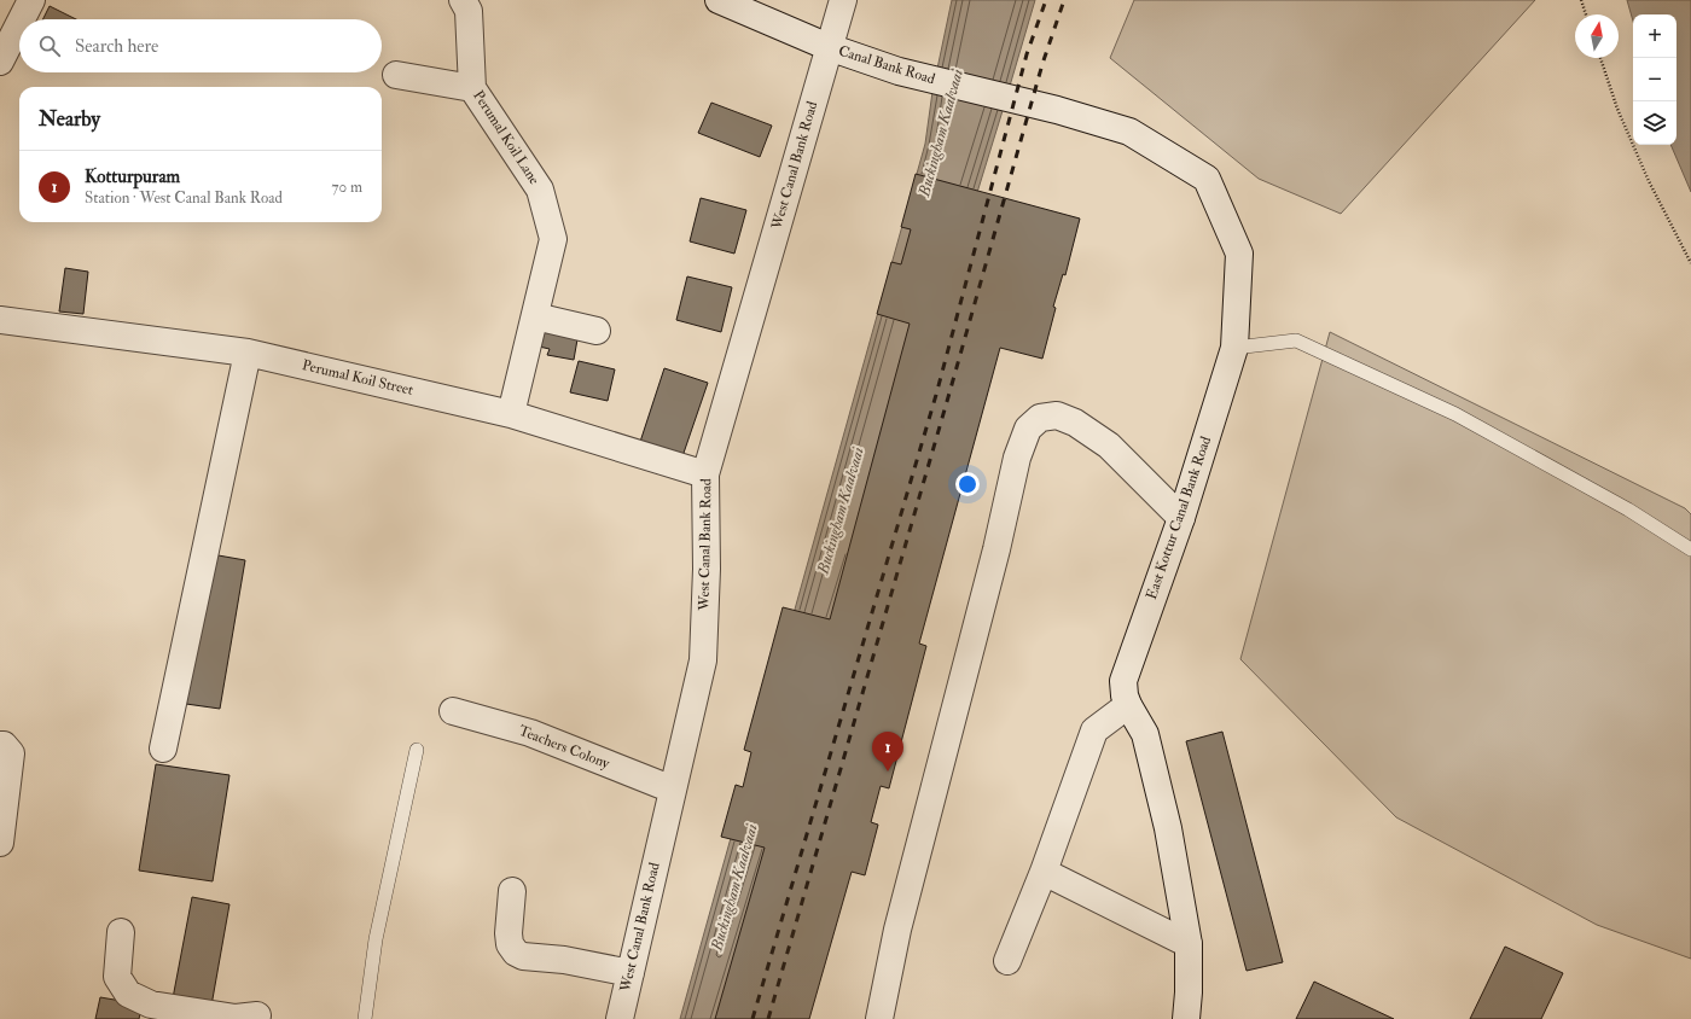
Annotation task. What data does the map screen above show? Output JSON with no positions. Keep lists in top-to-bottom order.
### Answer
{
  "streets": {
    "street": [
      "Canal Bank Road",
      "Perumal Koil Lane",
      "West Canal Bank Road",
      "Perumal Koil Street",
      "East Kottur Canal Bank Road",
      "Teachers Colony"
    ]
  },
  "crossings": [
    ["Canal Bank Road", "West Canal Bank Road"],
    ["Canal Bank Road", "East Kottur Canal Bank Road"],
    ["Perumal Koil Lane", "Perumal Koil Street"],
    ["West Canal Bank Road", "Perumal Koil Street"],
    ["West Canal Bank Road", "Teachers Colony"]
  ],
  "water": ["Buckingham Kaalvaai"],
  "north": "top",
  "page": {
    "map_buttons": ["+", "−"],
    "search": "Search here",
    "heading": "Nearby",
    "list": [
      {
        "mark": "1",
        "name": "Kotturpuram",
        "note": "Station · West Canal Bank Road",
        "value": "70 m"
      }
    ],
    "pins": "1"
  }
}
